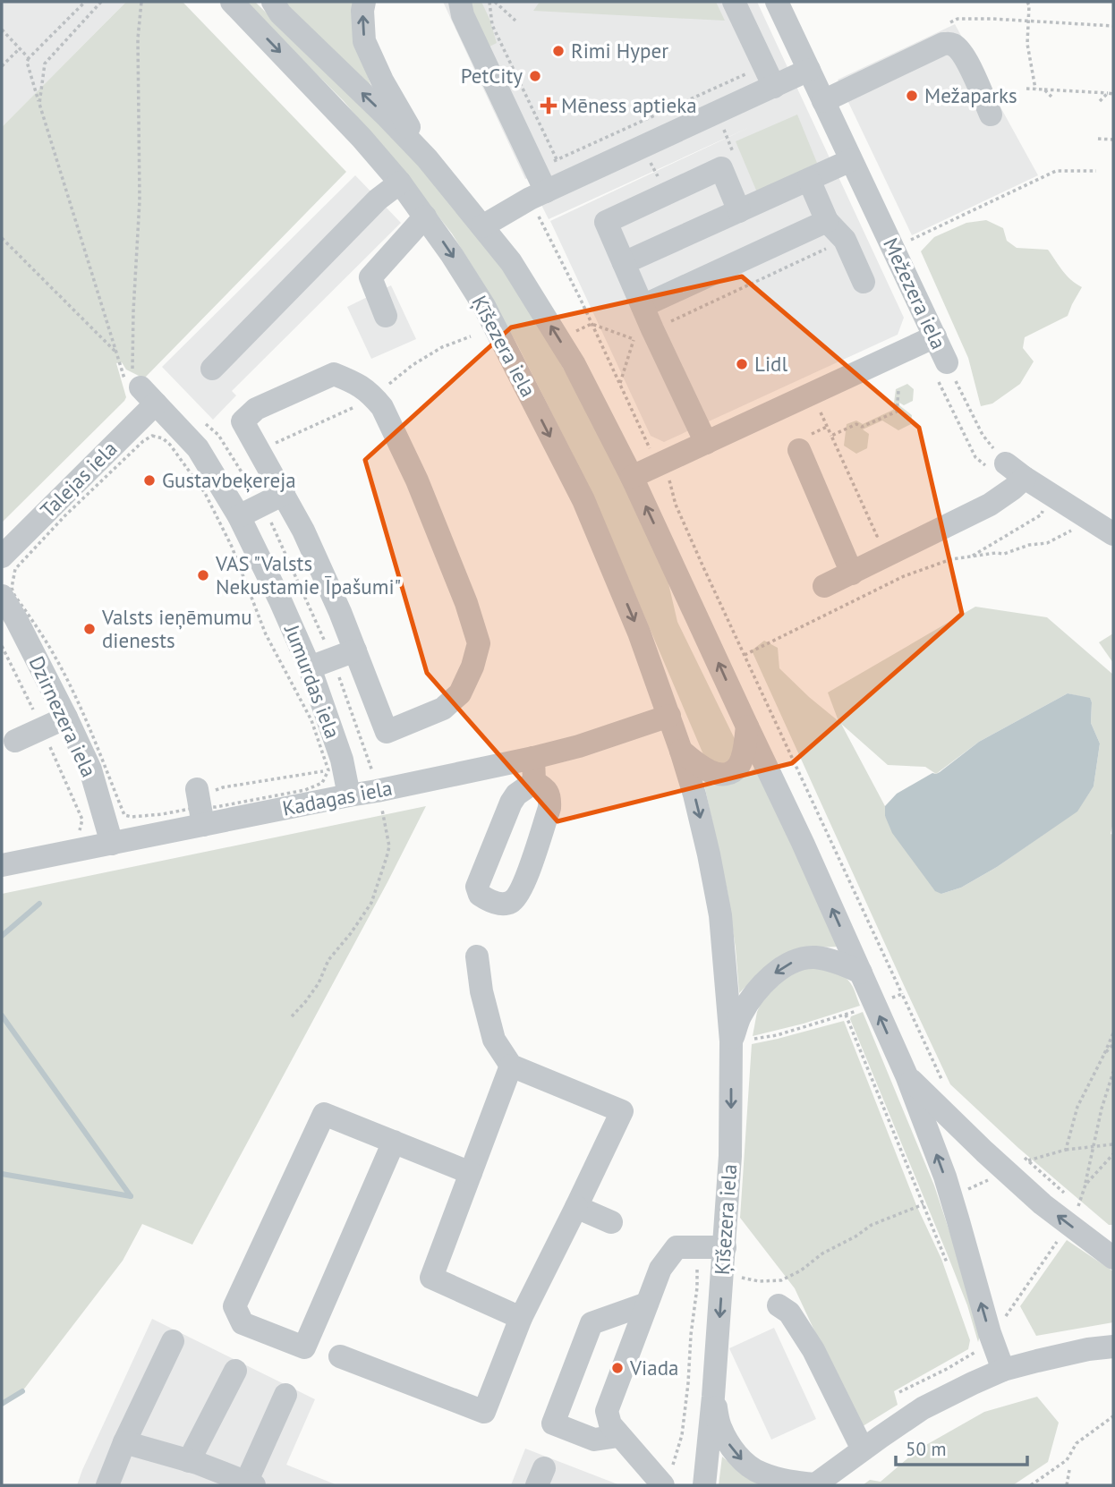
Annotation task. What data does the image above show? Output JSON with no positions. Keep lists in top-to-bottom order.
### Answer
{
  "streets": {
    "street": [
      "Mežezera iela",
      "Ķīšezera iela",
      "Talejas iela",
      "Jumurdas iela",
      "Dzirnezera iela",
      "Kadagas iela"
    ]
  },
  "crossings": [
    ["Ķīšezera iela", "Kadagas iela"],
    ["Talejas iela", "Jumurdas iela"],
    ["Jumurdas iela", "Kadagas iela"],
    ["Dzirnezera iela", "Kadagas iela"]
  ],
  "places": {
    "other": [
      "Rimi Hyper",
      "PetCity",
      "Mežaparks",
      "Lidl",
      "Gustavbeķereja",
      "VAS \"Valsts Nekustamie Īpašumi\"",
      "Valsts ieņēmumu dienests",
      "Viada"
    ],
    "health": ["Mēness aptieka"]
  },
  "scale_bar": "50 m"
}
